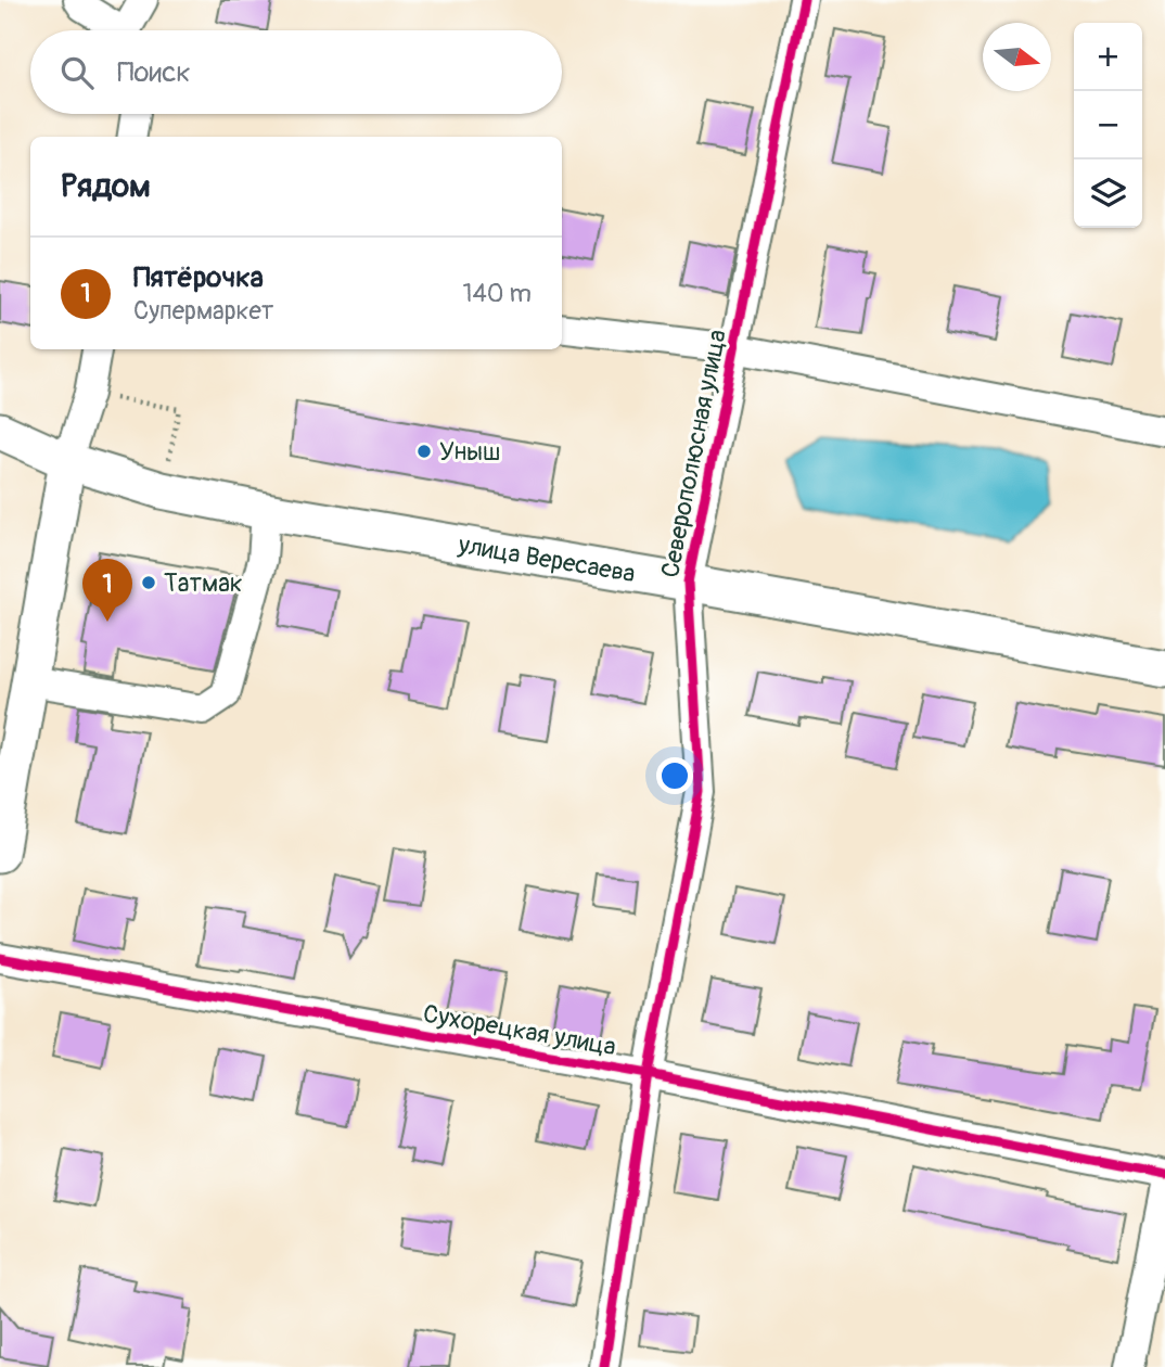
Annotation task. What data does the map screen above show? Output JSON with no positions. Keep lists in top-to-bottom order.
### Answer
{
  "streets": {
    "main road": ["улица Вересаева"],
    "street": ["Северополюсная улица", "Сухорецкая улица"]
  },
  "crossings": [
    ["Северополюсная улица", "улица Вересаева"],
    ["Северополюсная улица", "Сухорецкая улица"]
  ],
  "places": ["Уныш", "Татмак"],
  "north": "right",
  "page": {
    "map_buttons": ["+", "−"],
    "search": "Поиск",
    "heading": "Рядом",
    "list": [
      {
        "mark": "1",
        "name": "Пятёрочка",
        "note": "Супермаркет",
        "value": "140 m"
      }
    ],
    "pins": "1"
  }
}
